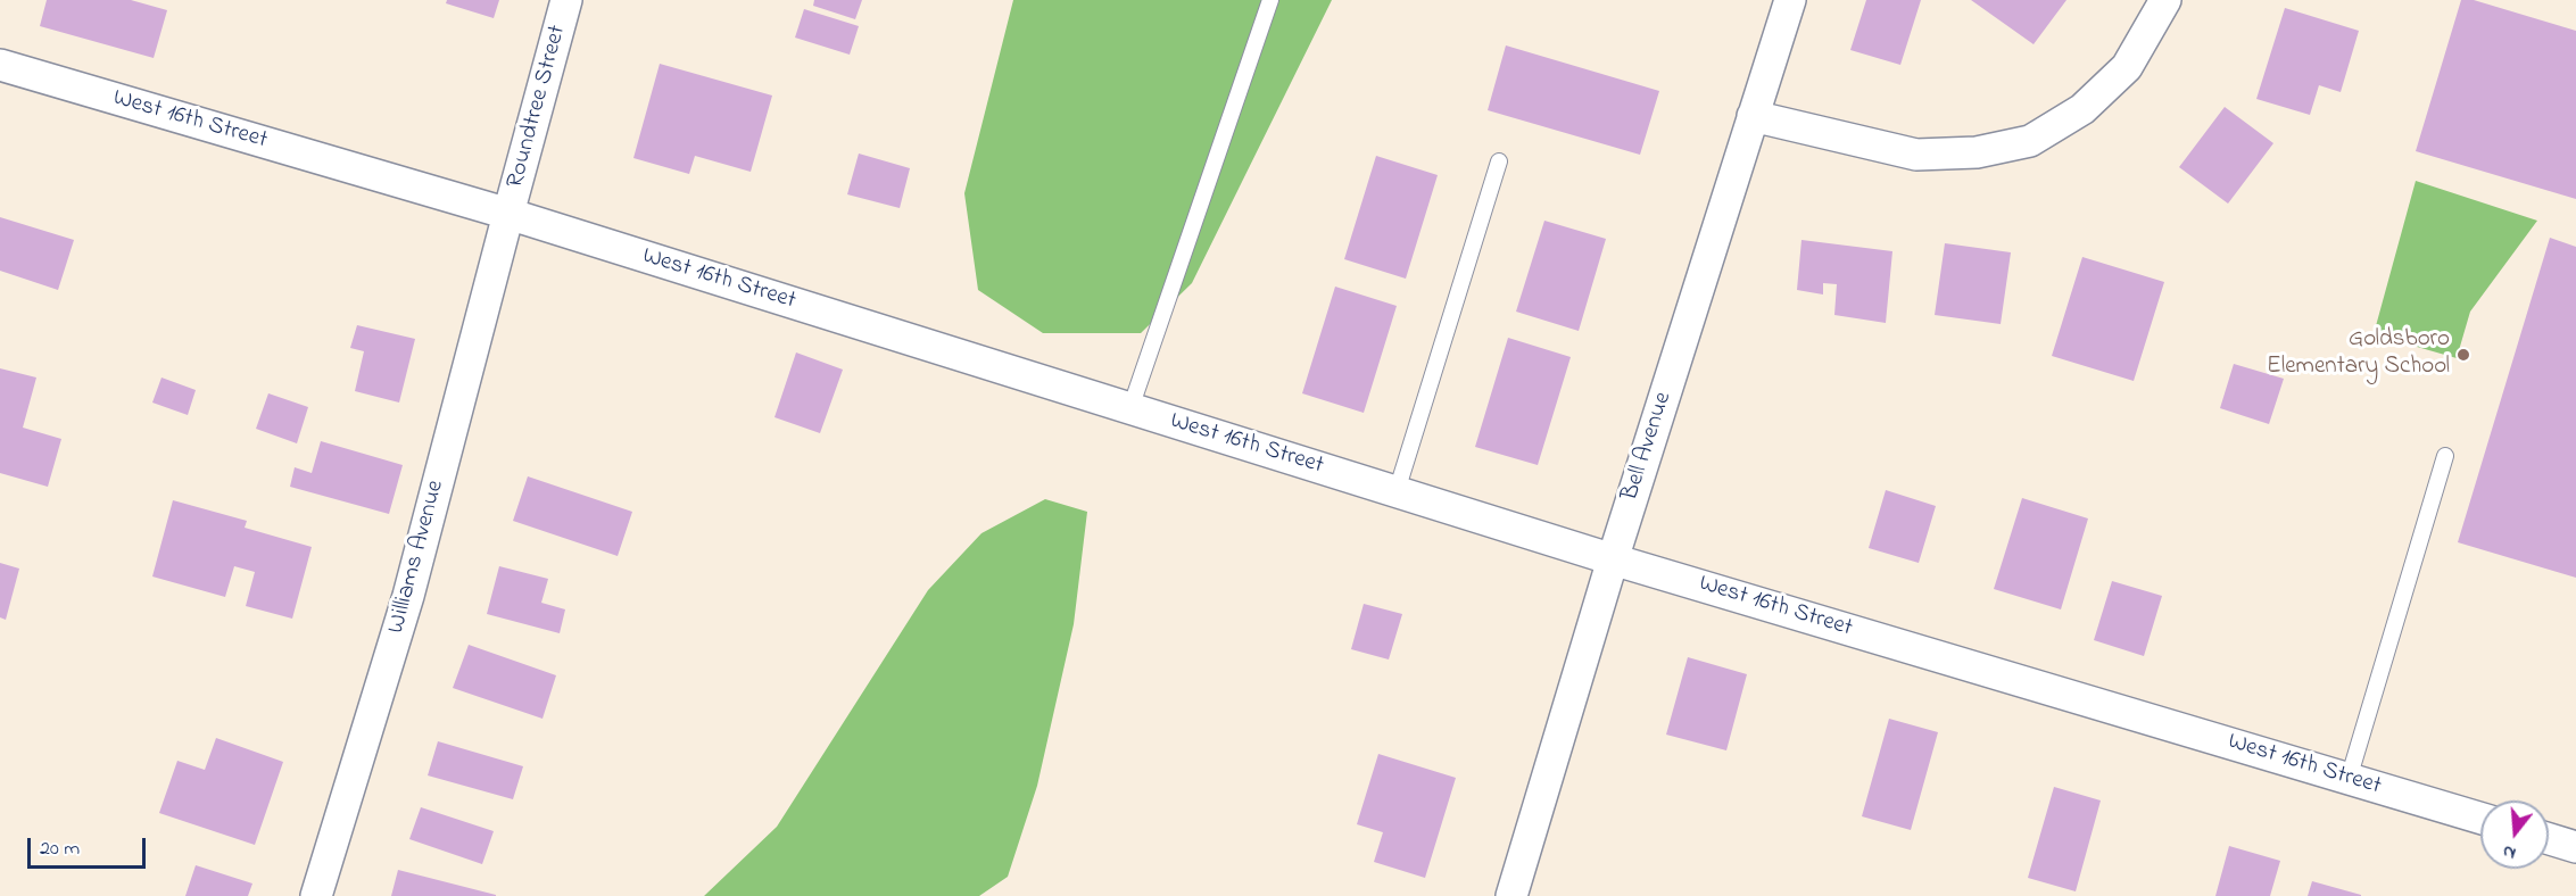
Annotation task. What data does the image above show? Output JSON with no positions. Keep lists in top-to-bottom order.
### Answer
{
  "streets": {
    "street": [
      "Roundtree Street",
      "West 16th Street",
      "Bell Avenue",
      "Williams Avenue"
    ]
  },
  "crossings": [
    ["Roundtree Street", "West 16th Street"],
    ["Roundtree Street", "Williams Avenue"],
    ["West 16th Street", "Bell Avenue"],
    ["West 16th Street", "Williams Avenue"]
  ],
  "places": ["Goldsboro Elementary School"],
  "scale_bar": "20 m",
  "north": "bottom"
}
